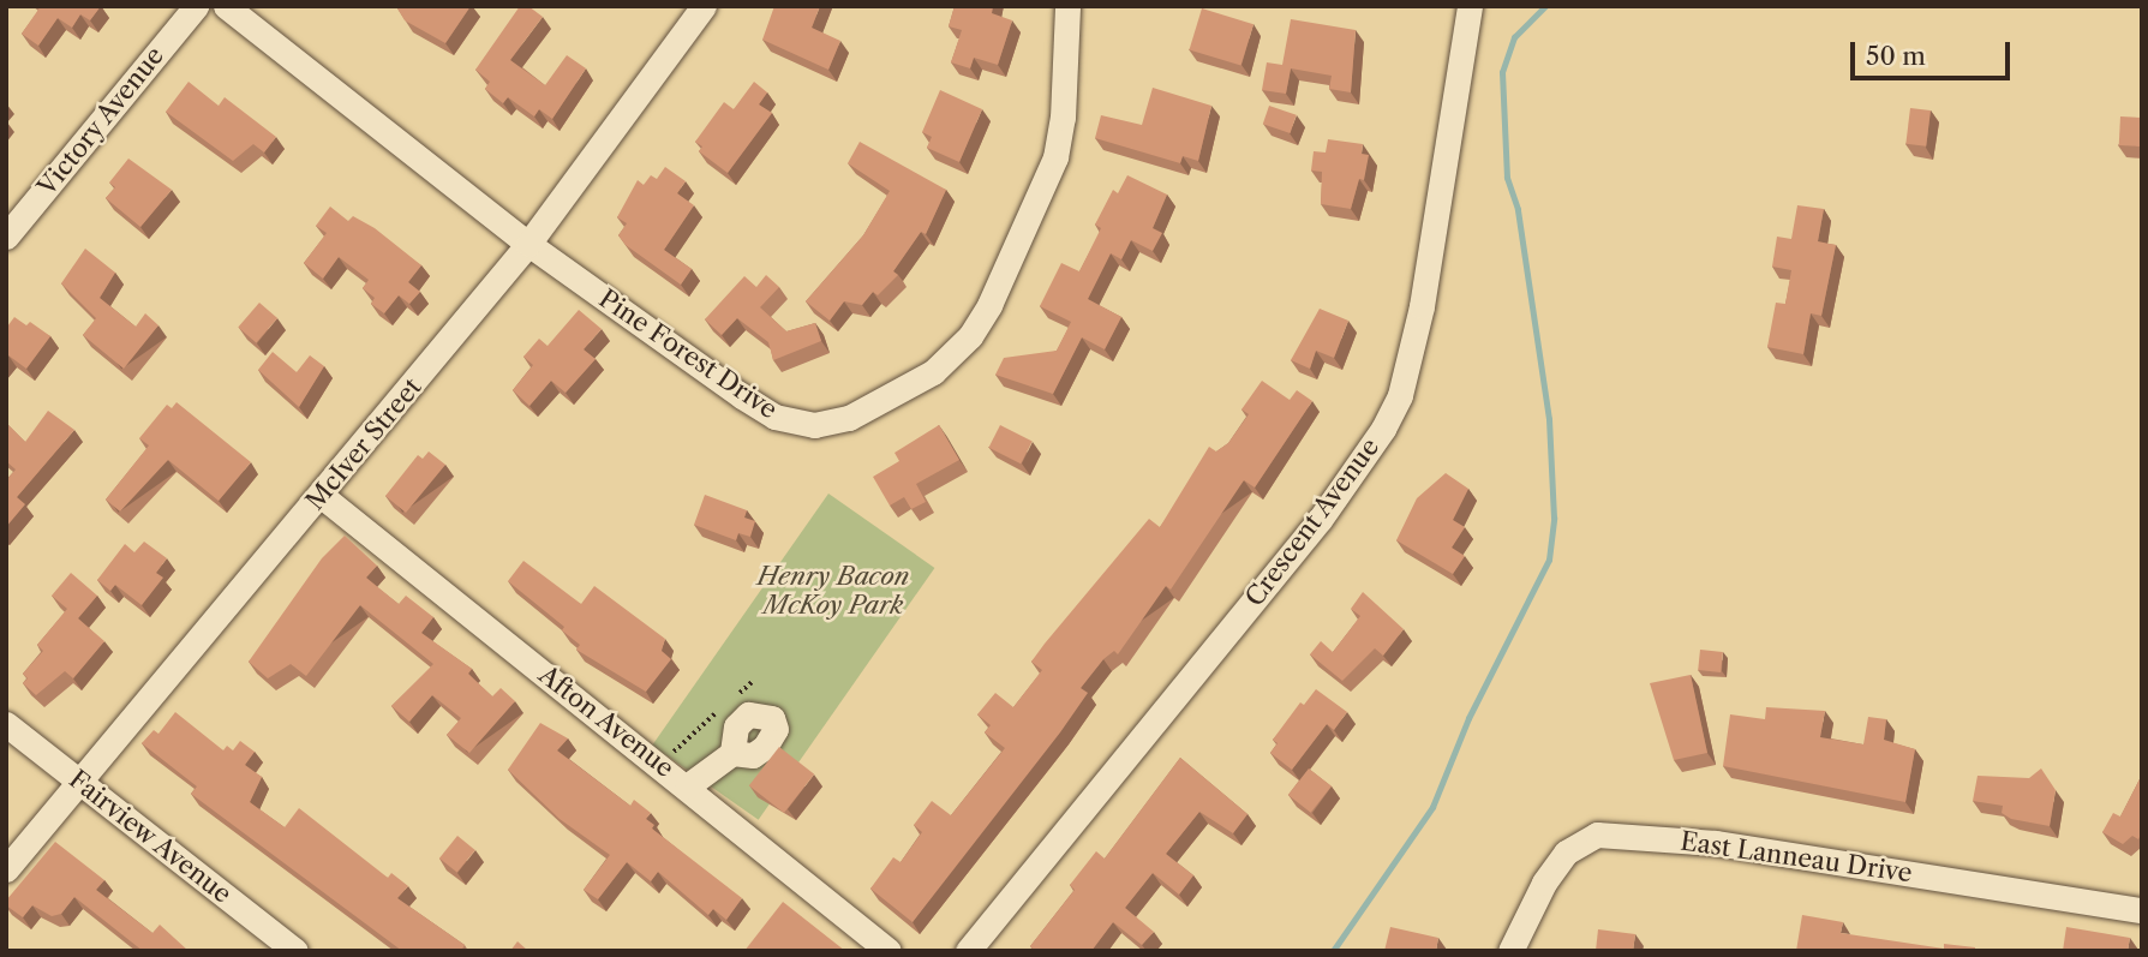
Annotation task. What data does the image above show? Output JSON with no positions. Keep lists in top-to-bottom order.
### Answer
{
  "streets": {
    "street": [
      "Victory Avenue",
      "Pine Forest Drive",
      "McIver Street",
      "Crescent Avenue",
      "Afton Avenue",
      "Fairview Avenue",
      "East Lanneau Drive"
    ]
  },
  "crossings": [
    ["Pine Forest Drive", "McIver Street"],
    ["McIver Street", "Afton Avenue"],
    ["McIver Street", "Fairview Avenue"]
  ],
  "parks": ["Henry Bacon McKoy Park"],
  "scale_bar": "50 m"
}
